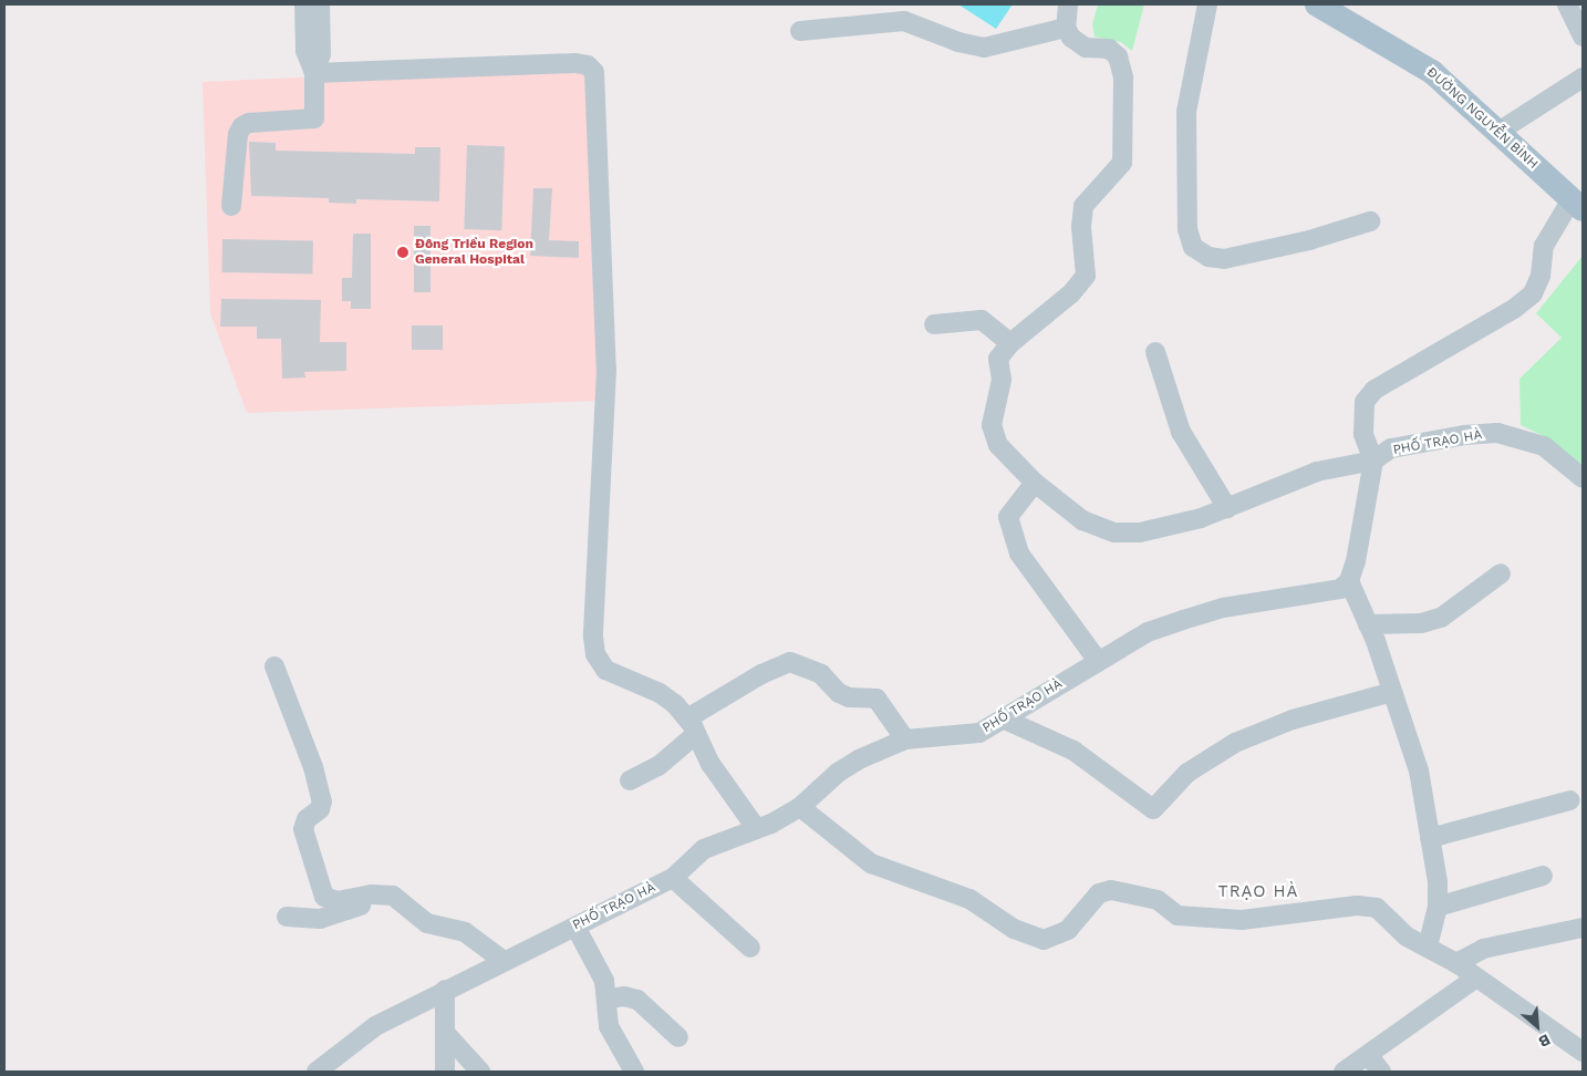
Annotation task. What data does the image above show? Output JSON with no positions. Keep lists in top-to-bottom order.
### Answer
{
  "streets": {
    "main road": ["ĐƯỜNG NGUYỄN BÌNH"],
    "street": ["PHỐ TRẠO HÀ"]
  },
  "districts": ["TRẠO HÀ"],
  "places": ["Đông Triều Region General Hospital"],
  "north": "bottom right"
}
